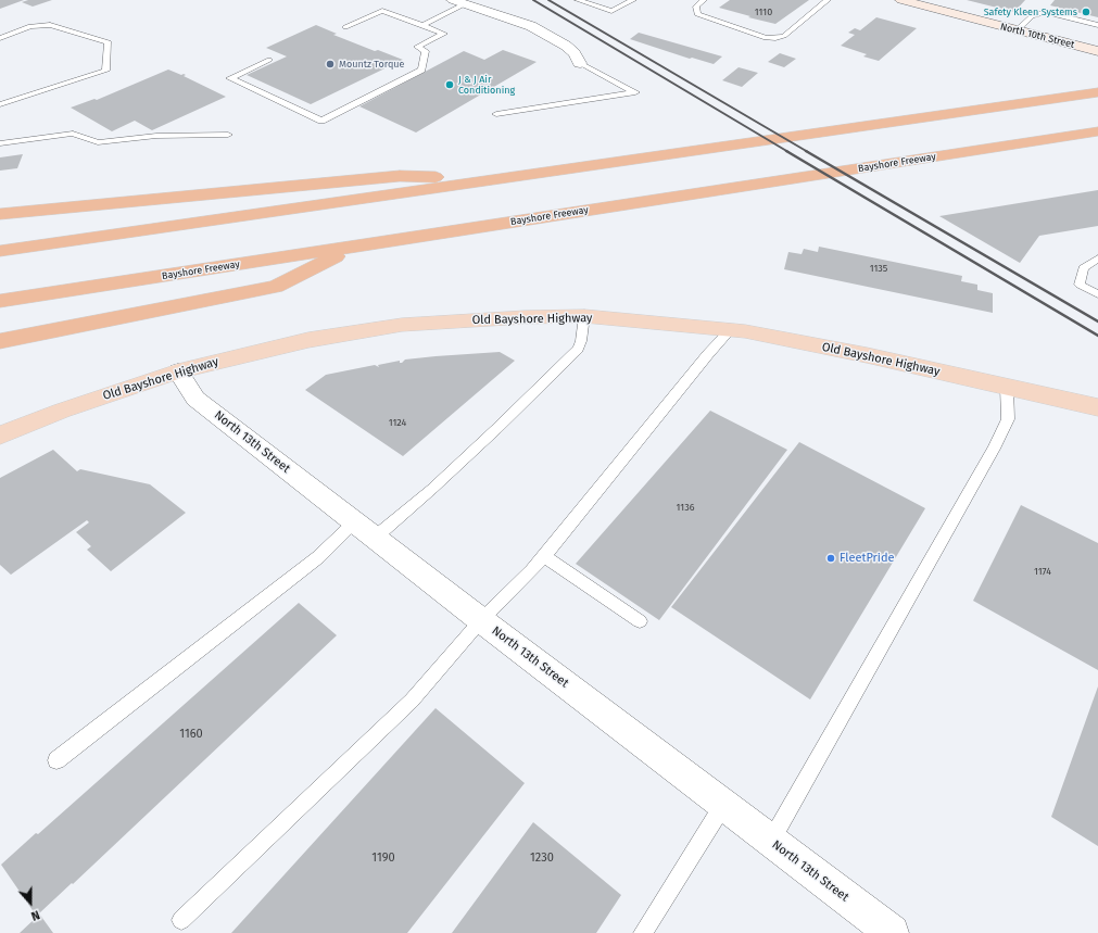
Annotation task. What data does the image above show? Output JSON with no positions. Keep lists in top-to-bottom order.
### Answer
{
  "streets": {
    "highway": ["Bayshore Freeway"],
    "main road": ["North 10th Street", "Old Bayshore Highway"],
    "street": ["North 13th Street"]
  },
  "crossings": [
    ["Old Bayshore Highway", "North 13th Street"]
  ],
  "places": [
    "Safety Kleen Systems",
    "Mountz Torque",
    "J & J Air Conditioning",
    "FleetPride"
  ],
  "house_numbers": [
    "1110",
    "1135",
    "1124",
    "1136",
    "1174",
    "1160",
    "1190",
    "1230"
  ],
  "north": "bottom"
}
